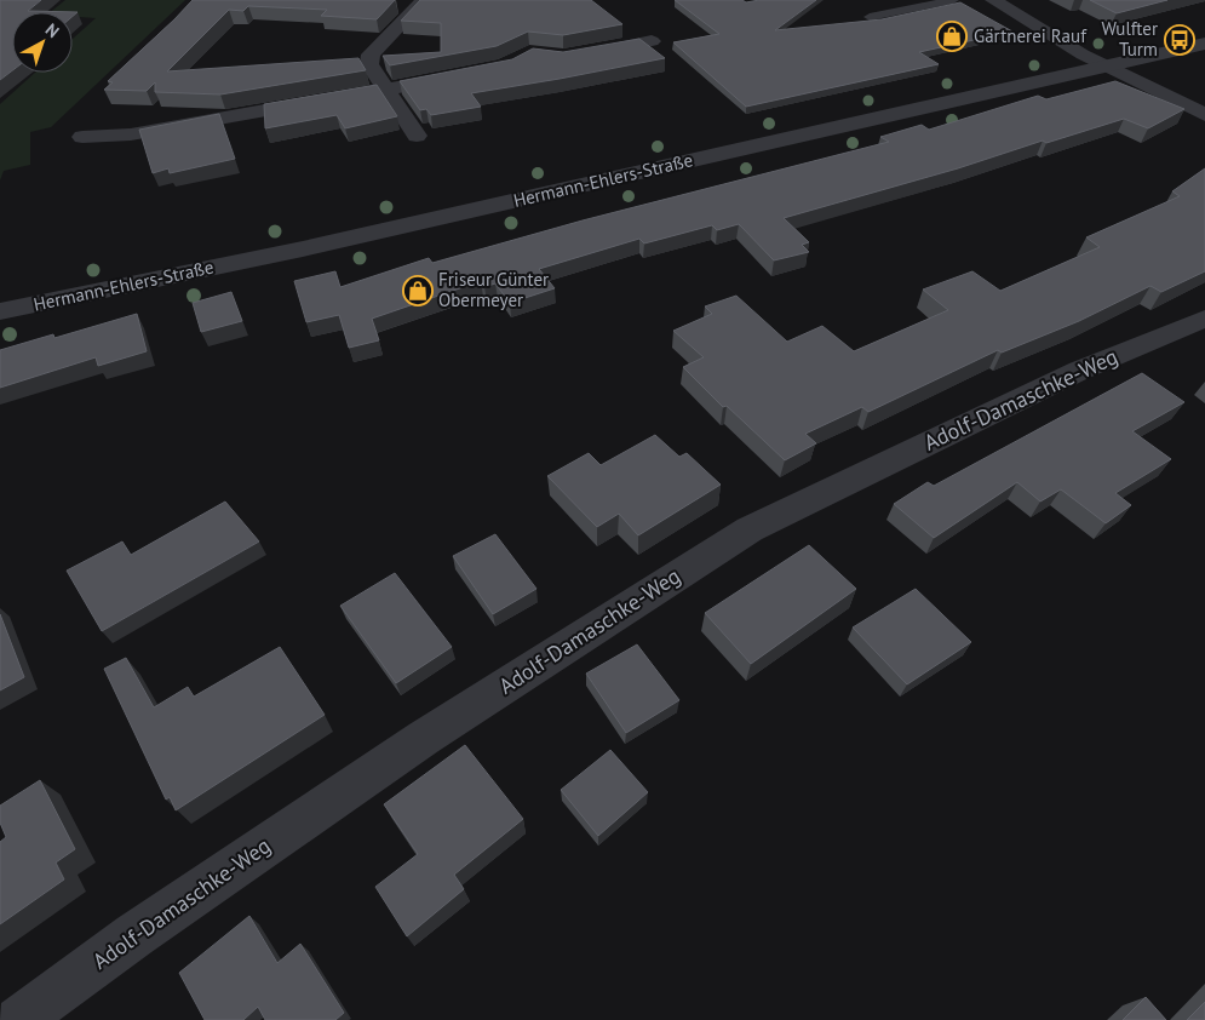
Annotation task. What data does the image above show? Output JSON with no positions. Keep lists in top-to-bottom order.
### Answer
{
  "streets": {
    "street": ["Hermann-Ehlers-Straße", "Adolf-Damaschke-Weg"]
  },
  "places": {
    "shop": ["Gärtnerei Rauf", "Friseur Günter Obermeyer"],
    "bus stop": ["Wulfter Turm"]
  },
  "north": "top right"
}
